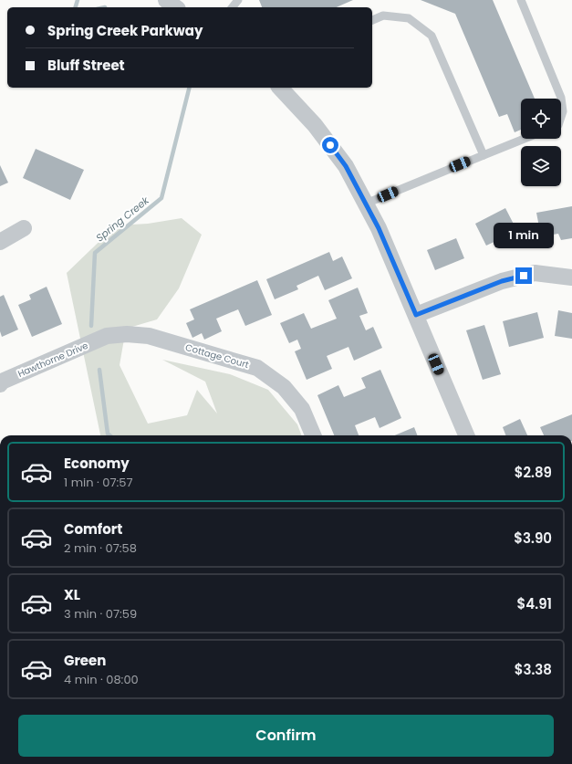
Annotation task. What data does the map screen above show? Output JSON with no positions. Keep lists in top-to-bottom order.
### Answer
{
  "streets": {
    "street": ["Cottage Court", "Hawthorne Drive"]
  },
  "crossings": [
    ["Cottage Court", "Hawthorne Drive"]
  ],
  "water": ["Spring Creek"],
  "page": {
    "banner": ["Spring Creek Parkway", "Bluff Street"],
    "bubble": "1 min",
    "list": [
      {
        "name": "Economy",
        "note": "1 min · 07:57",
        "value": "$2.89"
      },
      {
        "name": "Comfort",
        "note": "2 min · 07:58",
        "value": "$3.90"
      },
      {
        "name": "XL",
        "note": "3 min · 07:59",
        "value": "$4.91"
      },
      {
        "name": "Green",
        "note": "4 min · 08:00",
        "value": "$3.38"
      }
    ],
    "buttons": "Confirm"
  }
}
